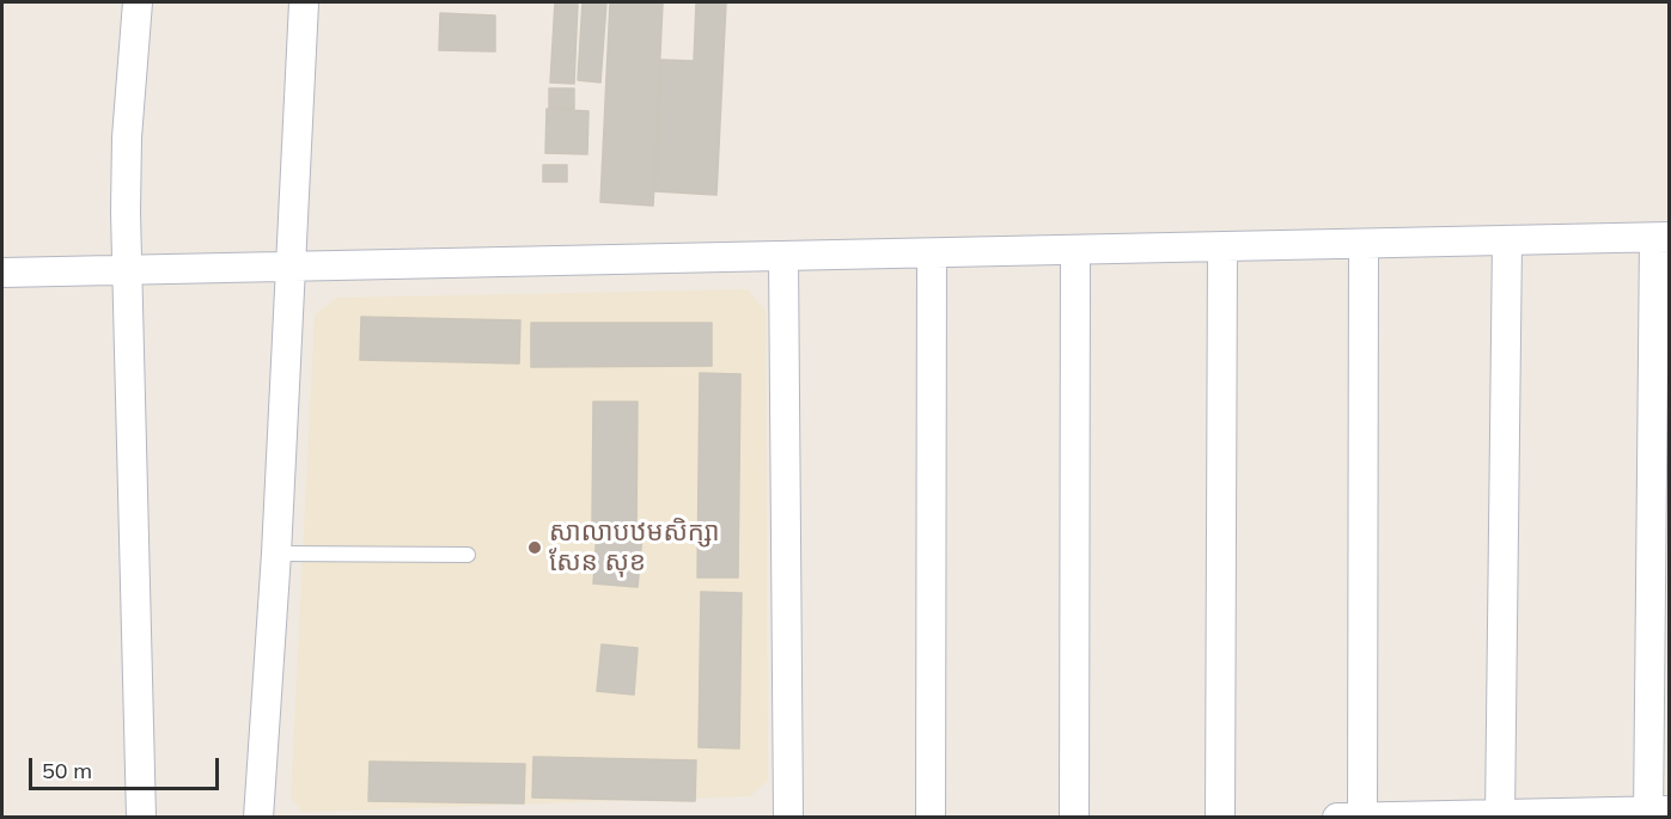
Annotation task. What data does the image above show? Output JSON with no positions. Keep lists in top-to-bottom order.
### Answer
{
  "places": ["សាលាបឋមសិក្សា សែន សុខ"],
  "scale_bar": "50 m"
}
